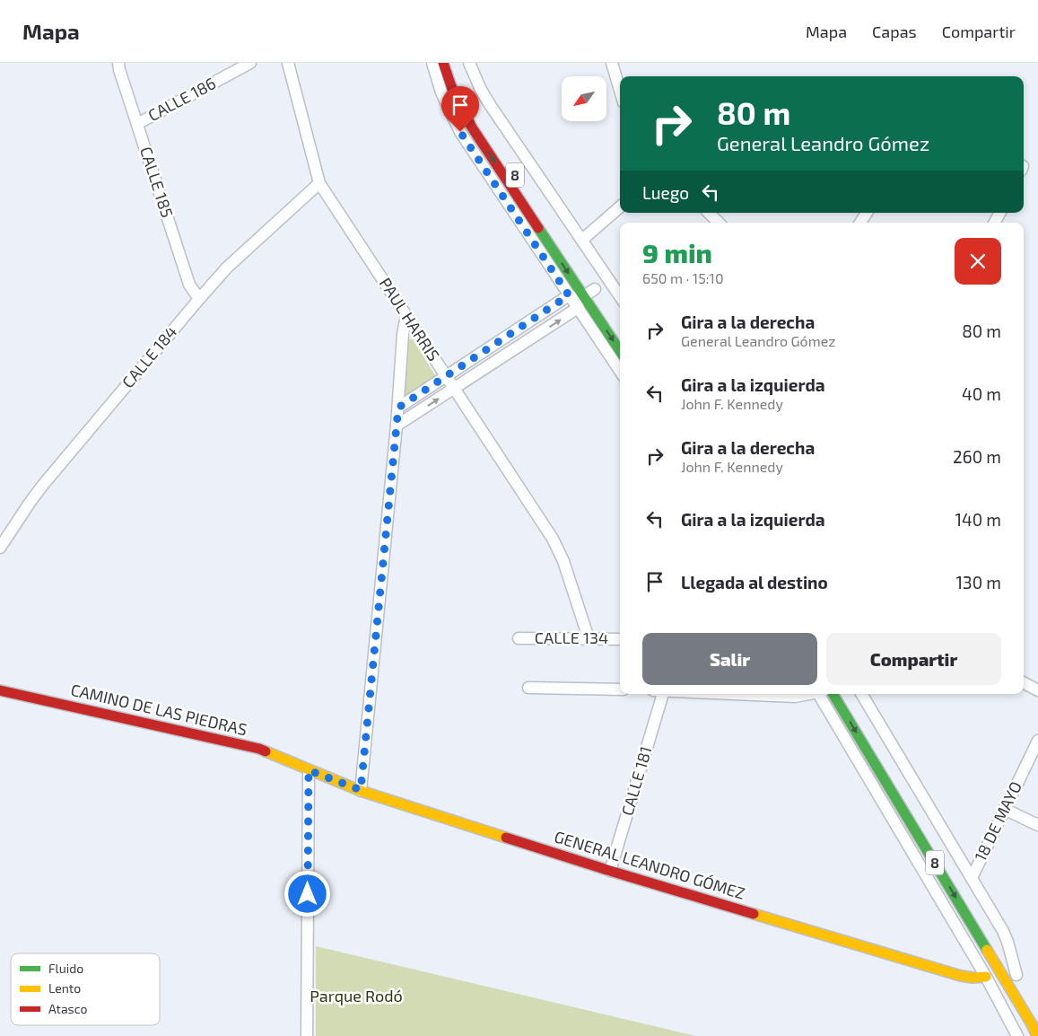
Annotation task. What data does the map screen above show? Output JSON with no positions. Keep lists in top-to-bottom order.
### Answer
{
  "streets": {
    "main road": ["8", "CAMINO DE LAS PIEDRAS", "GENERAL LEANDRO GÓMEZ"],
    "street": [
      "CALLE 186",
      "CALLE 185",
      "PAUL HARRIS",
      "CALLE 184",
      "CALLE 134",
      "CALLE 181",
      "18 DE MAYO"
    ]
  },
  "crossings": [
    ["CALLE 186", "CALLE 185"],
    ["CALLE 185", "CALLE 184"],
    ["PAUL HARRIS", "CALLE 184"],
    ["PAUL HARRIS", "CALLE 134"],
    ["CAMINO DE LAS PIEDRAS", "GENERAL LEANDRO GÓMEZ"],
    ["CALLE 181", "GENERAL LEANDRO GÓMEZ"]
  ],
  "parks": ["Parque Rodó"],
  "legend": ["Fluido", "Lento", "Atasco"],
  "north": "bottom left",
  "page": {
    "header": "Mapa",
    "nav": ["Mapa", "Capas", "Compartir"],
    "turn": ["80 m", "General Leandro Gómez"],
    "then": "Luego",
    "heading": ["9 min", "650 m · 15:10"],
    "list": [
      {
        "name": "Gira a la derecha",
        "note": "General Leandro Gómez",
        "value": "80 m"
      },
      {
        "name": "Gira a la izquierda",
        "note": "John F. Kennedy",
        "value": "40 m"
      },
      {
        "name": "Gira a la derecha",
        "note": "John F. Kennedy",
        "value": "260 m"
      },
      {
        "name": "Gira a la izquierda",
        "value": "140 m"
      },
      {
        "name": "Llegada al destino",
        "value": "130 m"
      }
    ],
    "buttons": ["Salir", "Compartir"]
  }
}
